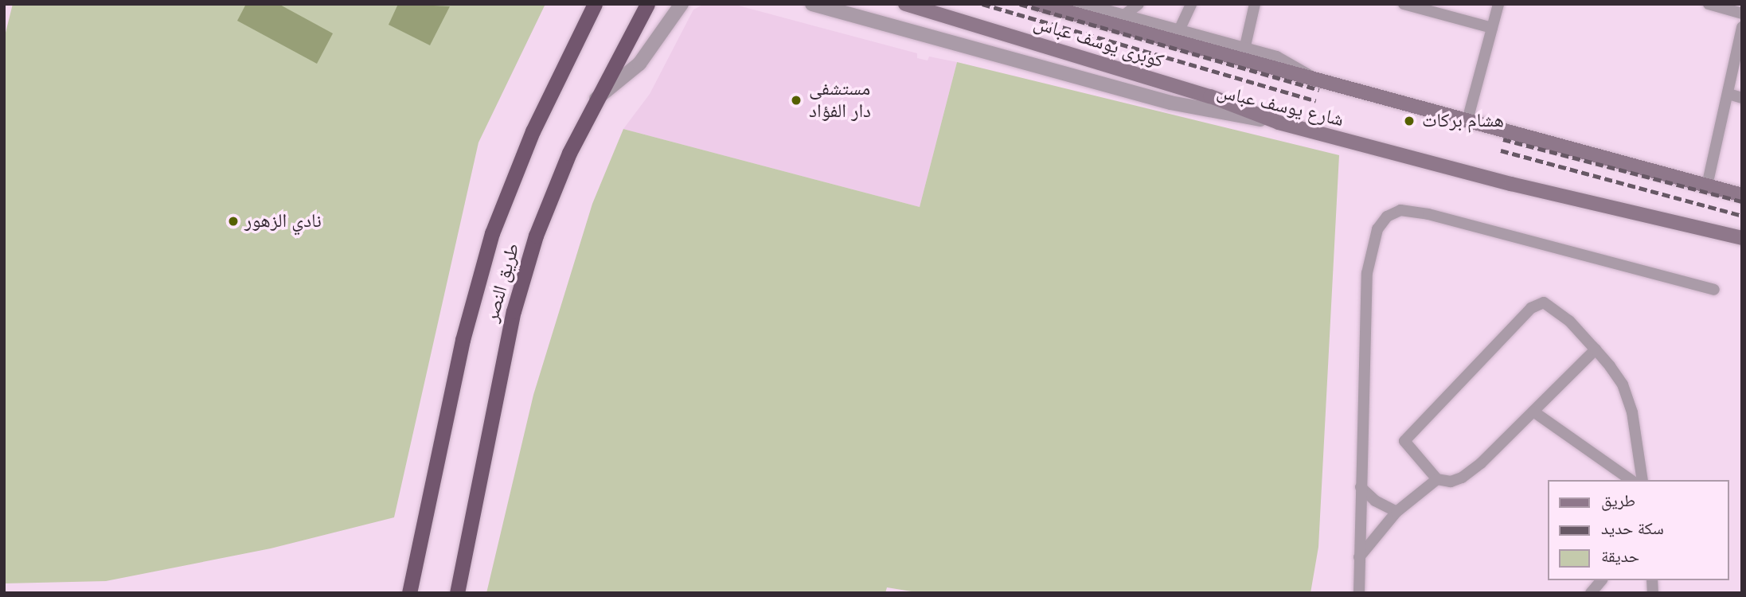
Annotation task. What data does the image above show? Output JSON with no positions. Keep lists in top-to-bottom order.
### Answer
{
  "streets": {
    "highway": ["طريق النصر"],
    "main road": ["كوبرى يوسف عباس", "شارع يوسف عباس"]
  },
  "crossings": [
    ["كوبرى يوسف عباس", "شارع يوسف عباس"]
  ],
  "places": ["مستشفى دار الفؤاد", "هشام بركات", "نادي الزهور"],
  "legend": ["طريق", "سكة حديد", "حديقة"]
}
